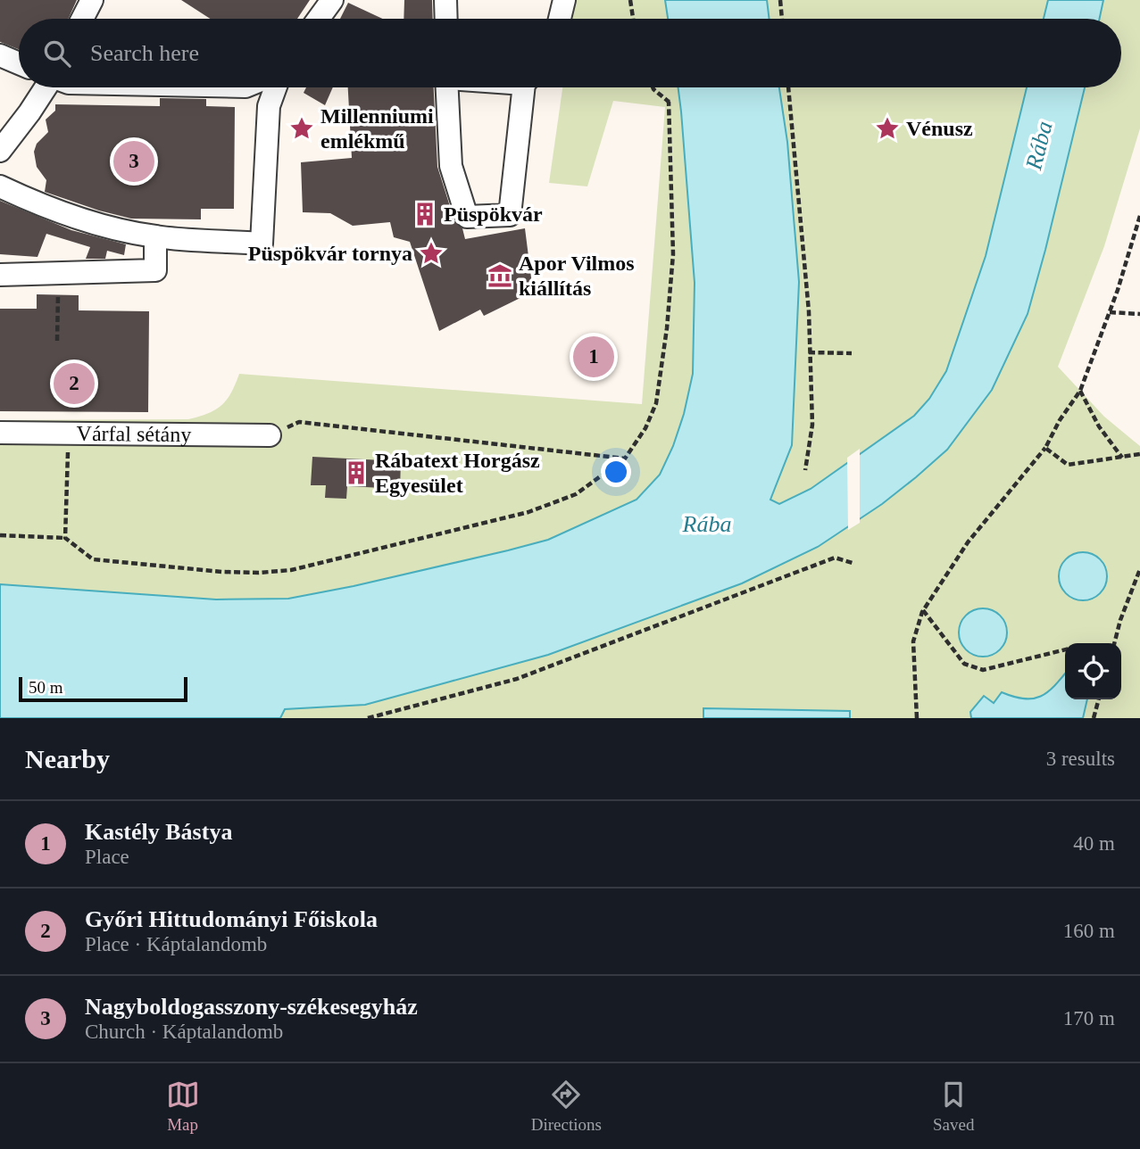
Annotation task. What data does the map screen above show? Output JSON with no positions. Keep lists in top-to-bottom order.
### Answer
{
  "streets": {
    "street": ["Várfal sétány"]
  },
  "water": ["Rába"],
  "places": {
    "place": ["Millenniumi emlékmű", "Vénusz", "Püspökvár tornya"],
    "building": ["Püspökvár", "Rábatext Horgász Egyesület"],
    "museum": ["Apor Vilmos kiállítás"]
  },
  "scale_bar": "50 m",
  "page": {
    "search": "Search here",
    "pins": ["3", "1", "2"],
    "scale": "50 m",
    "heading": ["Nearby", "3 results"],
    "list": [
      {
        "mark": "1",
        "name": "Kastély Bástya",
        "note": "Place",
        "value": "40 m"
      },
      {
        "mark": "2",
        "name": "Győri Hittudományi Főiskola",
        "note": "Place · Káptalandomb",
        "value": "160 m"
      },
      {
        "mark": "3",
        "name": "Nagyboldogasszony-székesegyház",
        "note": "Church · Káptalandomb",
        "value": "170 m"
      }
    ],
    "nav": ["Map", "Directions", "Saved"]
  }
}
